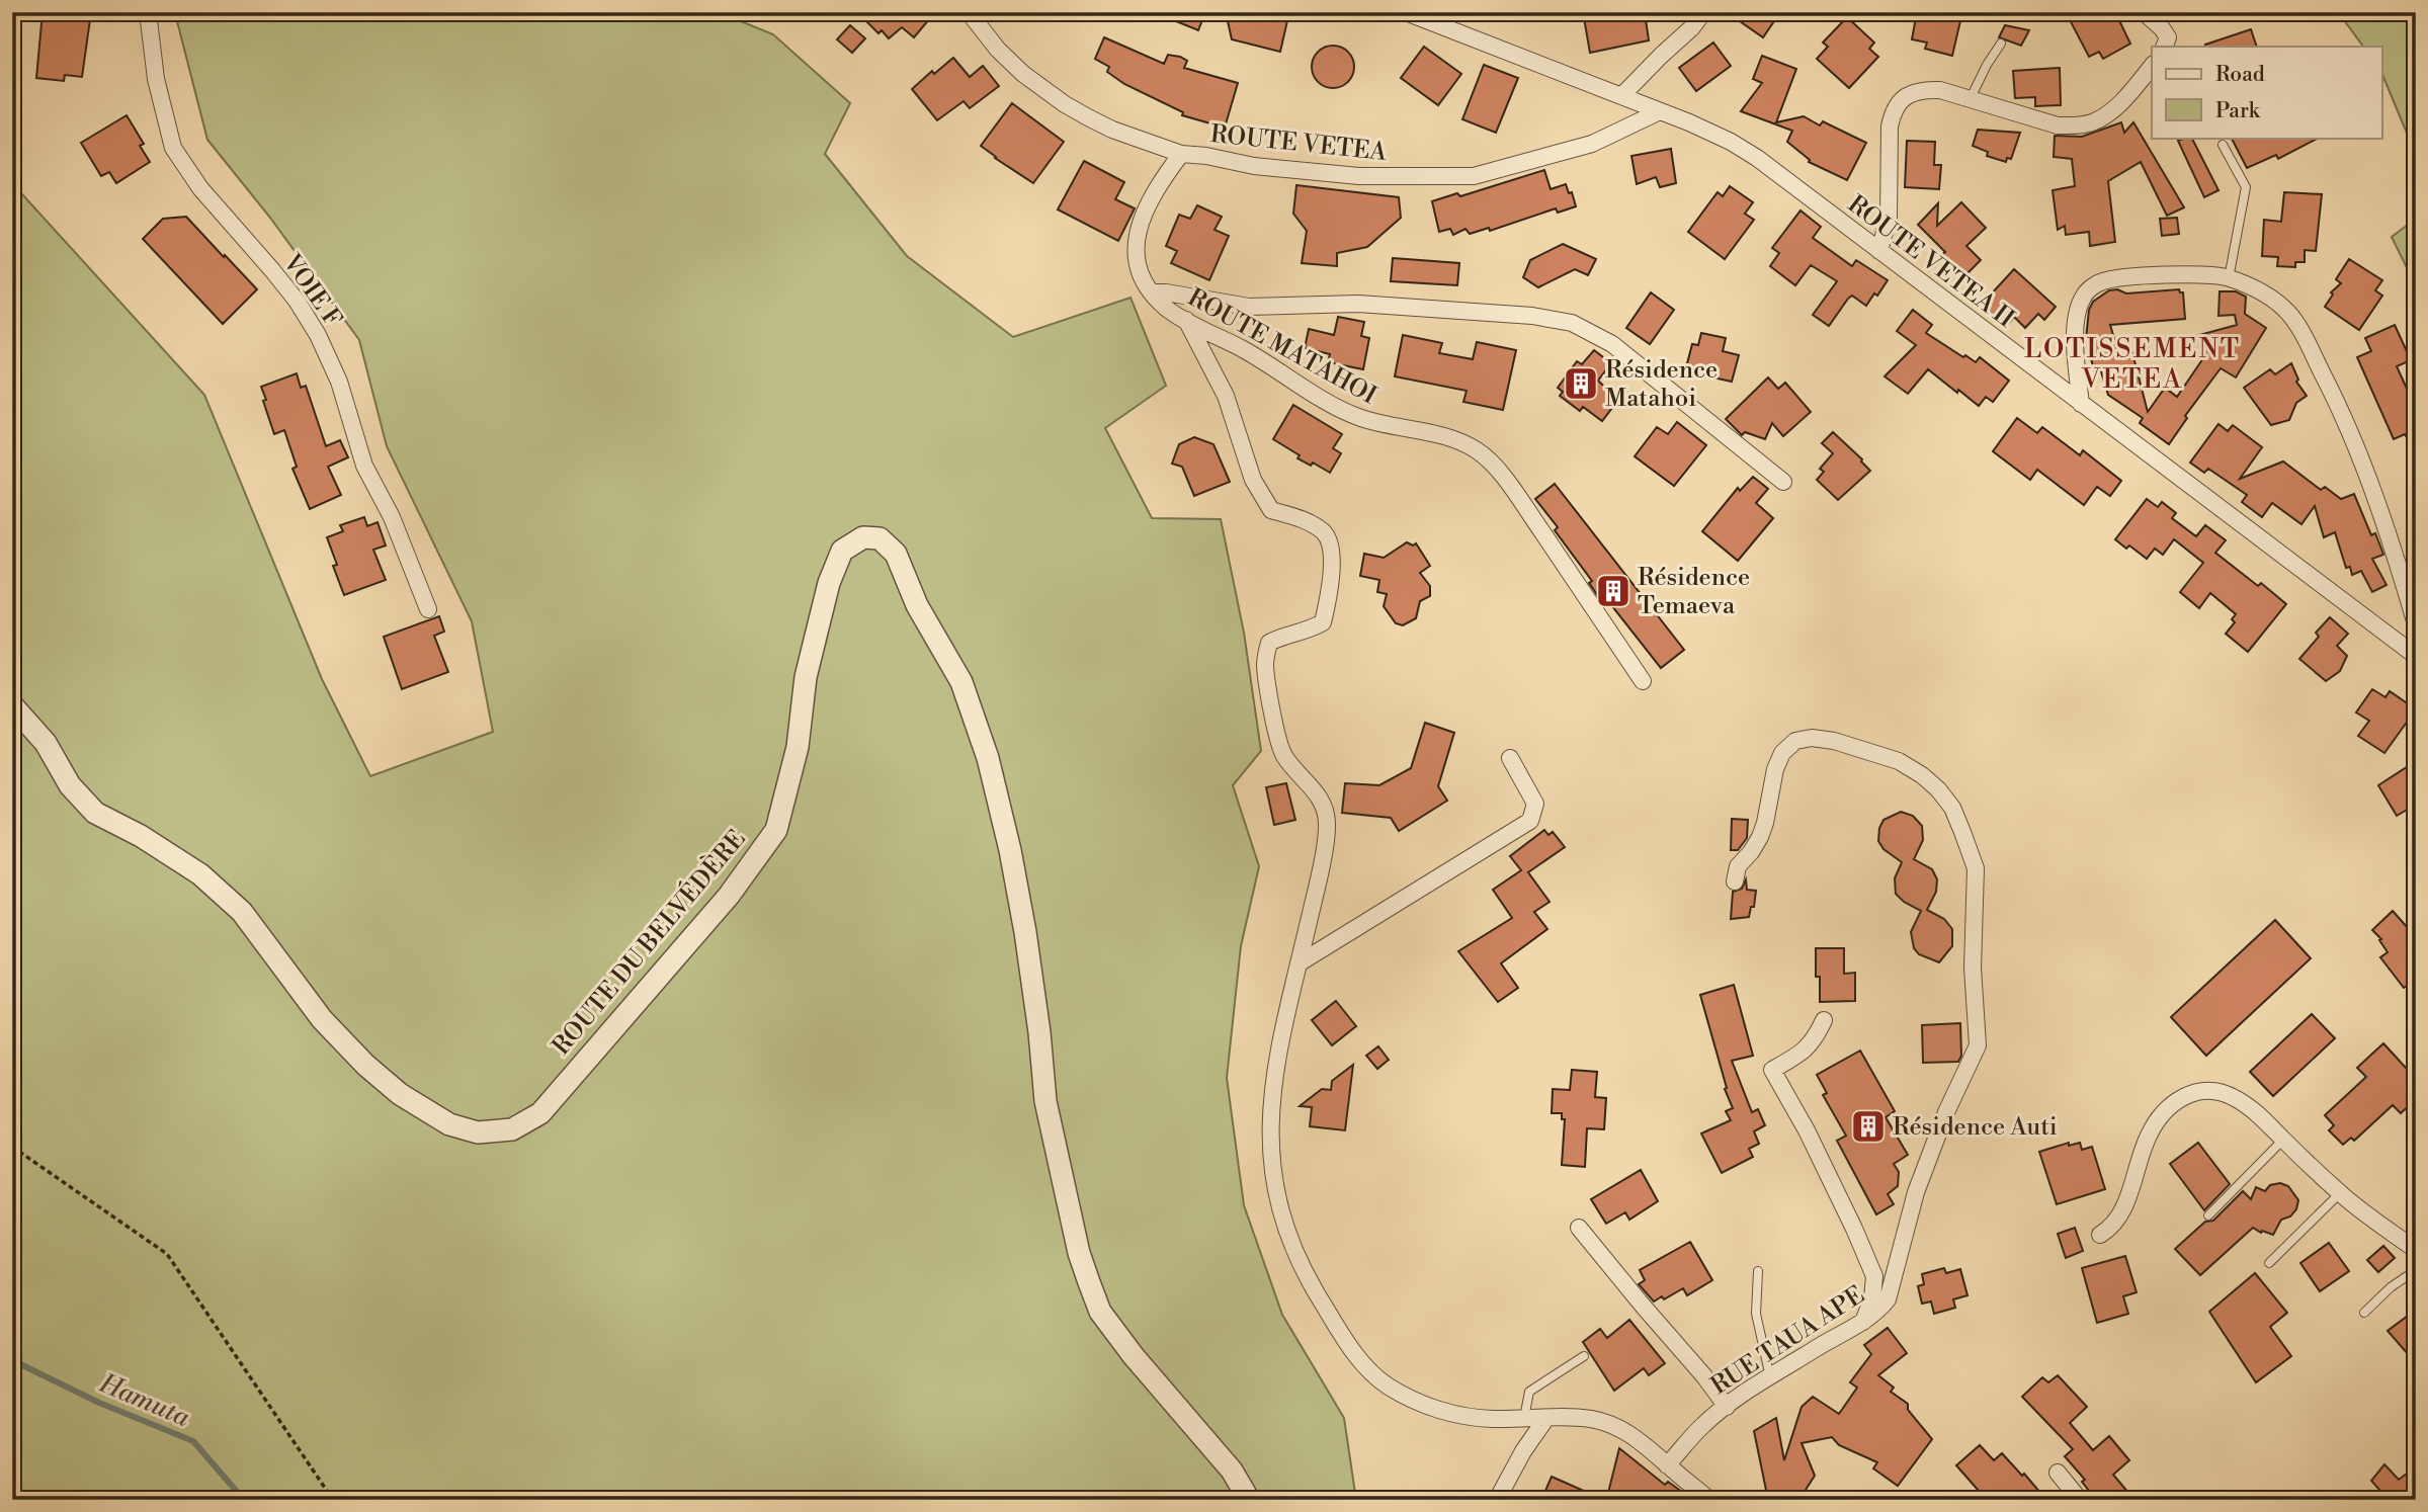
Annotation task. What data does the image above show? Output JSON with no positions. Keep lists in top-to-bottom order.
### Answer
{
  "streets": {
    "street": [
      "ROUTE VETEA",
      "ROUTE VETEA II",
      "VOIE F",
      "ROUTE MATAHOI",
      "ROUTE DU BELVÉDÈRE",
      "RUE TAUA APE"
    ]
  },
  "crossings": [
    ["ROUTE VETEA", "ROUTE VETEA II"],
    ["ROUTE VETEA", "ROUTE MATAHOI"]
  ],
  "districts": ["LOTISSEMENT VETEA"],
  "water": ["Hamuta"],
  "places": {
    "building": ["Résidence Matahoi", "Résidence Temaeva", "Résidence Auti"]
  },
  "legend": ["Road", "Park"]
}
